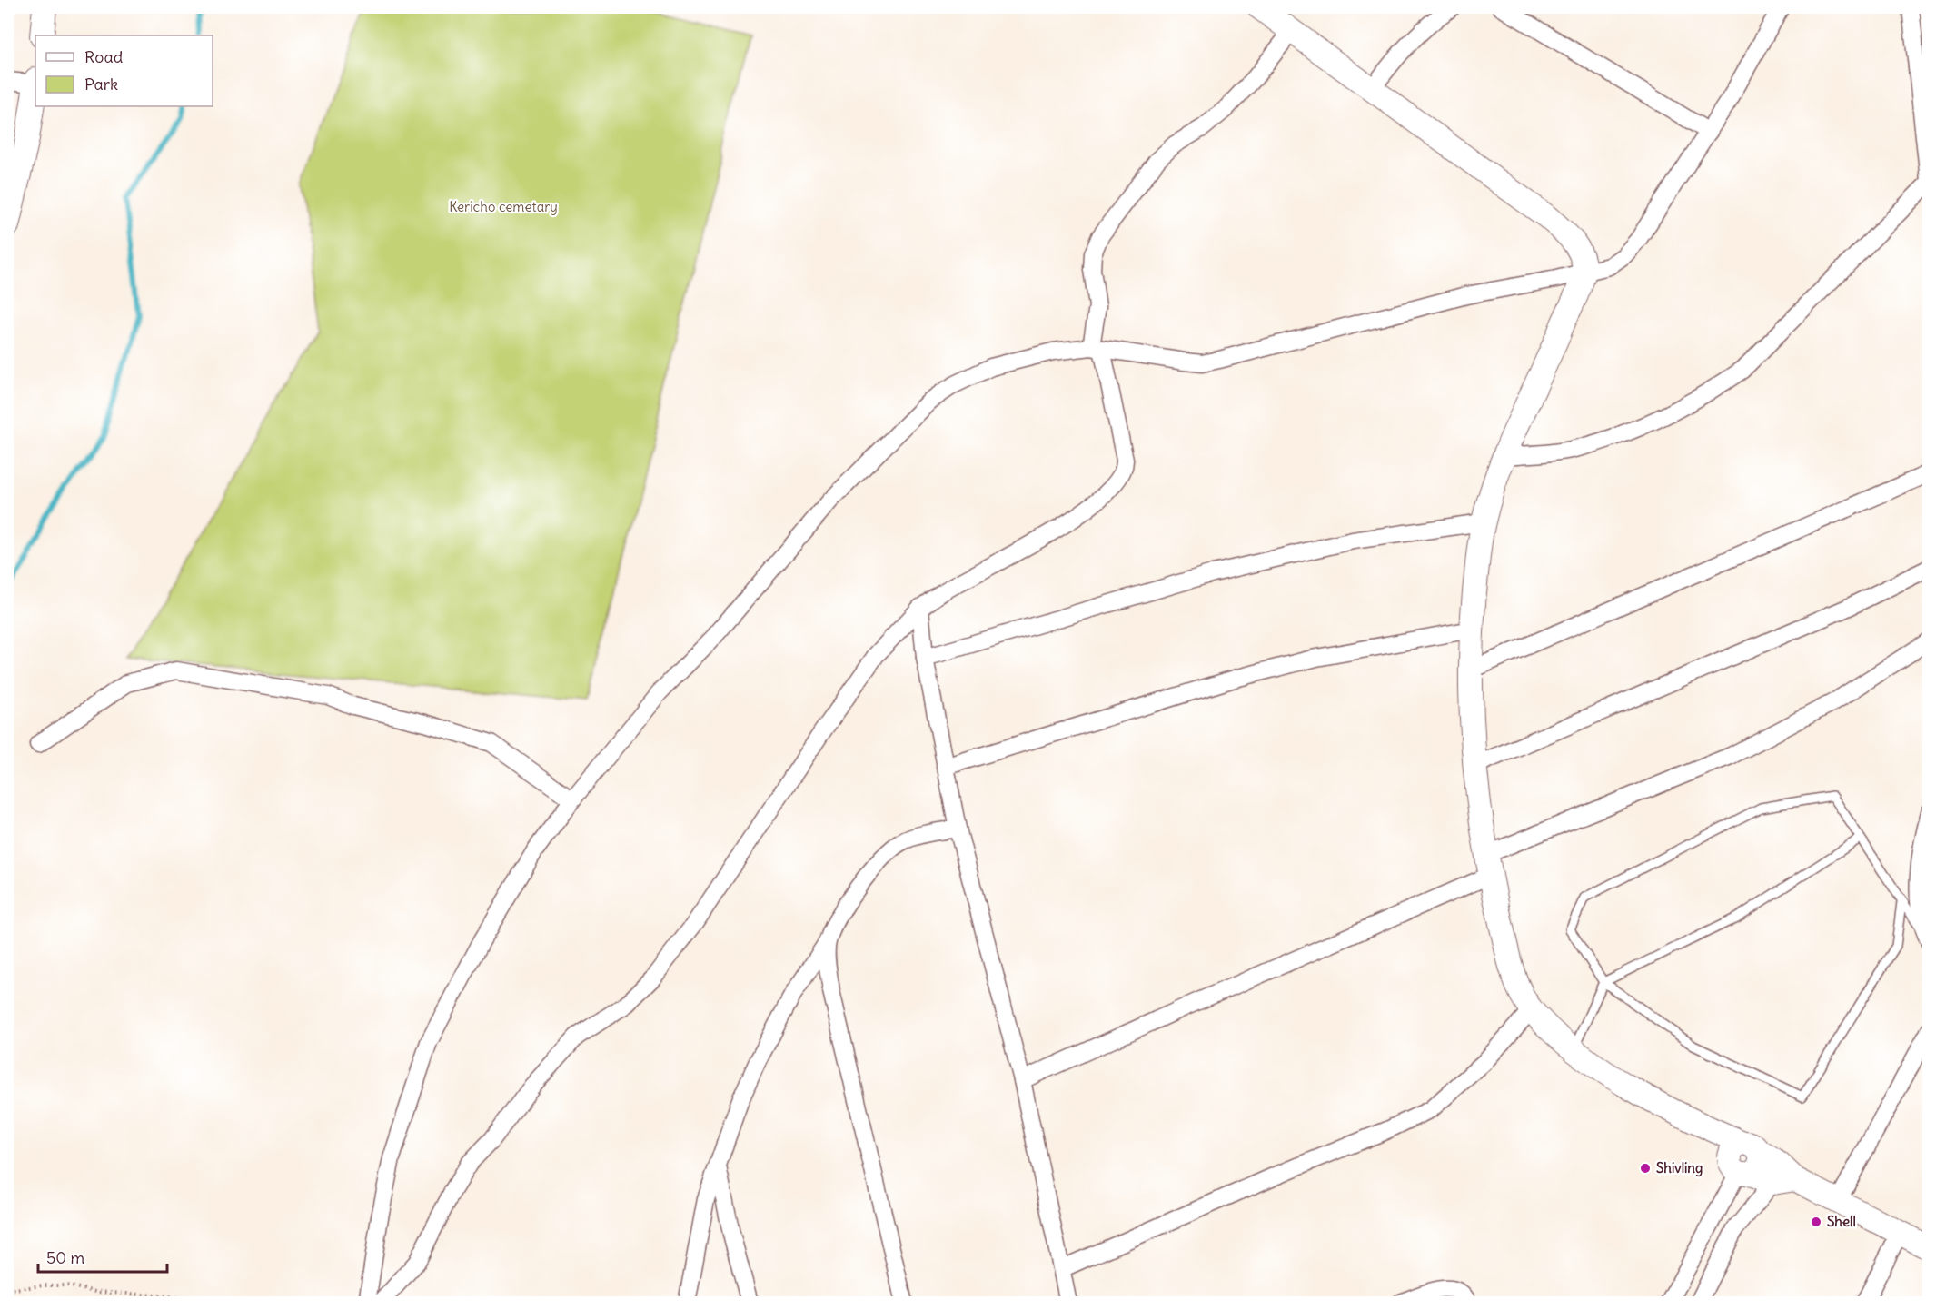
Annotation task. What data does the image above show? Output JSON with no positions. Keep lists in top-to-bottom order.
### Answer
{
  "parks": ["Kericho cemetary"],
  "places": ["Shivling", "Shell"],
  "legend": ["Road", "Park"],
  "scale_bar": "50 m"
}
